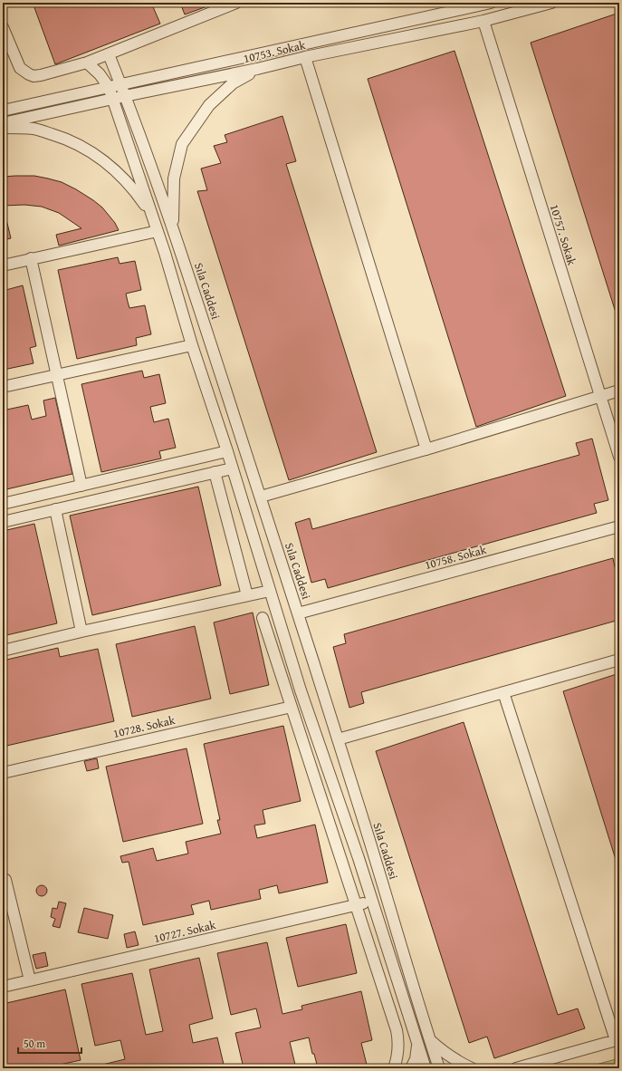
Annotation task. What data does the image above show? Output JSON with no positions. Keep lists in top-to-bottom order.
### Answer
{
  "streets": {
    "street": [
      "10753. Sokak",
      "10757. Sokak",
      "Sıla Caddesi",
      "10758. Sokak",
      "10728. Sokak",
      "10727. Sokak"
    ]
  },
  "crossings": [
    ["10753. Sokak", "10757. Sokak"],
    ["10753. Sokak", "Sıla Caddesi"],
    ["Sıla Caddesi", "10758. Sokak"]
  ],
  "scale_bar": "50 m"
}
